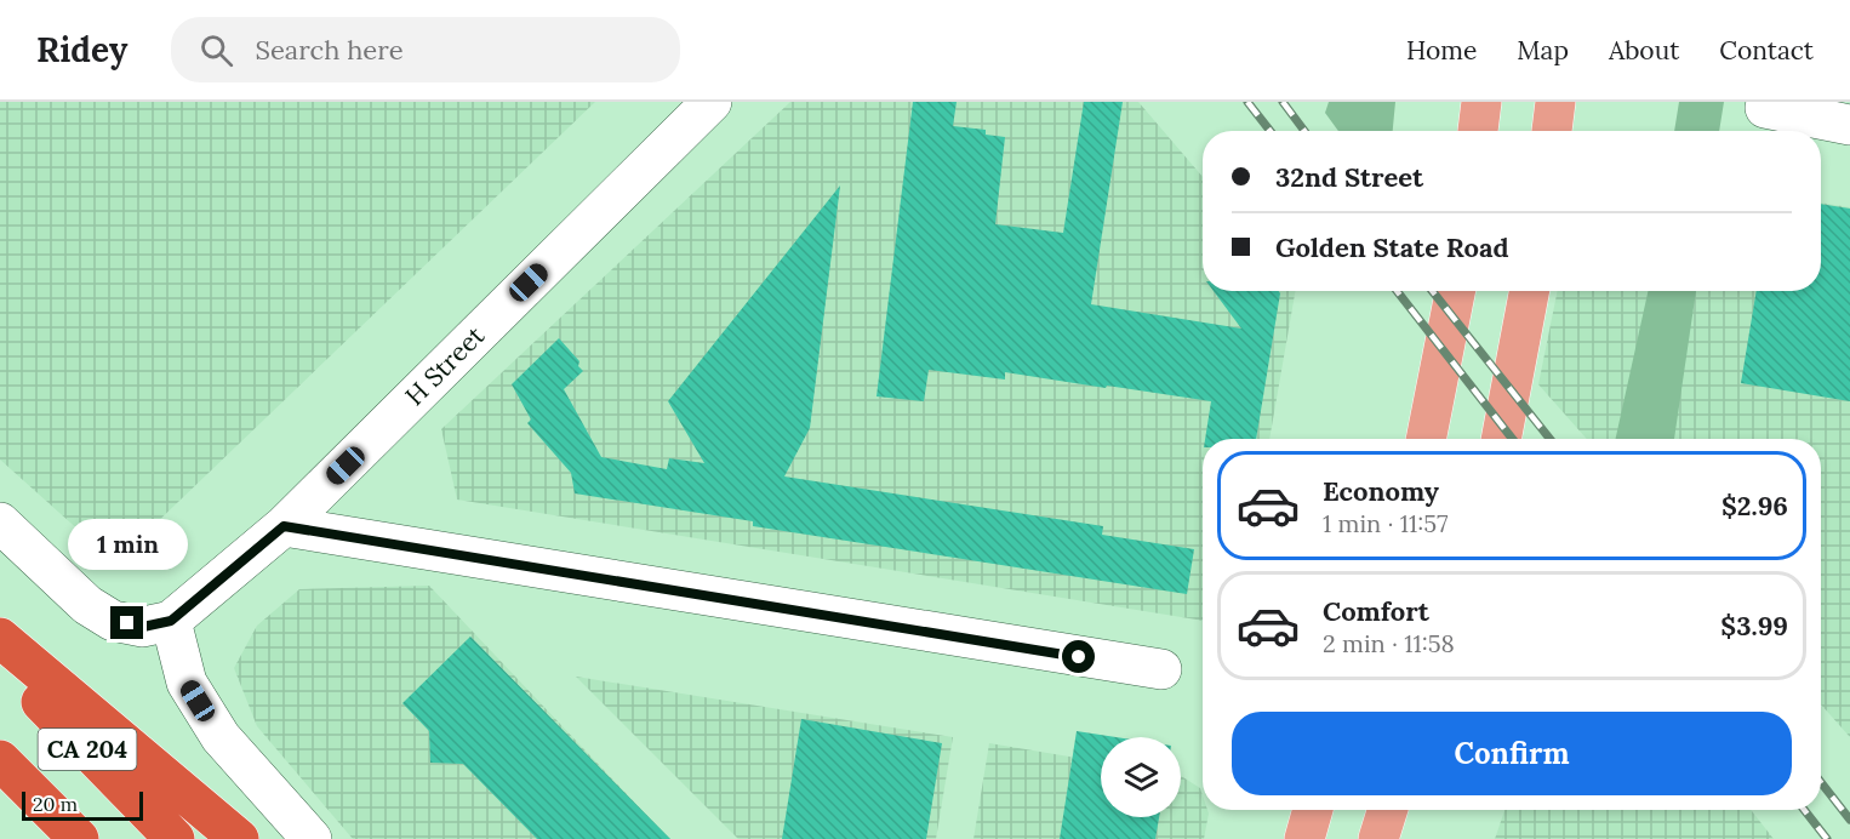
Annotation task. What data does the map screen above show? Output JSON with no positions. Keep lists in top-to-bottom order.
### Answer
{
  "streets": {
    "highway": ["CA 204"],
    "street": ["H Street"]
  },
  "scale_bar": "20 m",
  "page": {
    "header": "Ridey",
    "search": "Search here",
    "nav": [
      "Home",
      "Map",
      "About",
      "Contact"
    ],
    "banner": ["32nd Street", "Golden State Road"],
    "list": [
      {
        "name": "Economy",
        "note": "1 min · 11:57",
        "value": "$2.96"
      },
      {
        "name": "Comfort",
        "note": "2 min · 11:58",
        "value": "$3.99"
      }
    ],
    "bubble": "1 min",
    "buttons": "Confirm",
    "scale": "20 m"
  }
}
